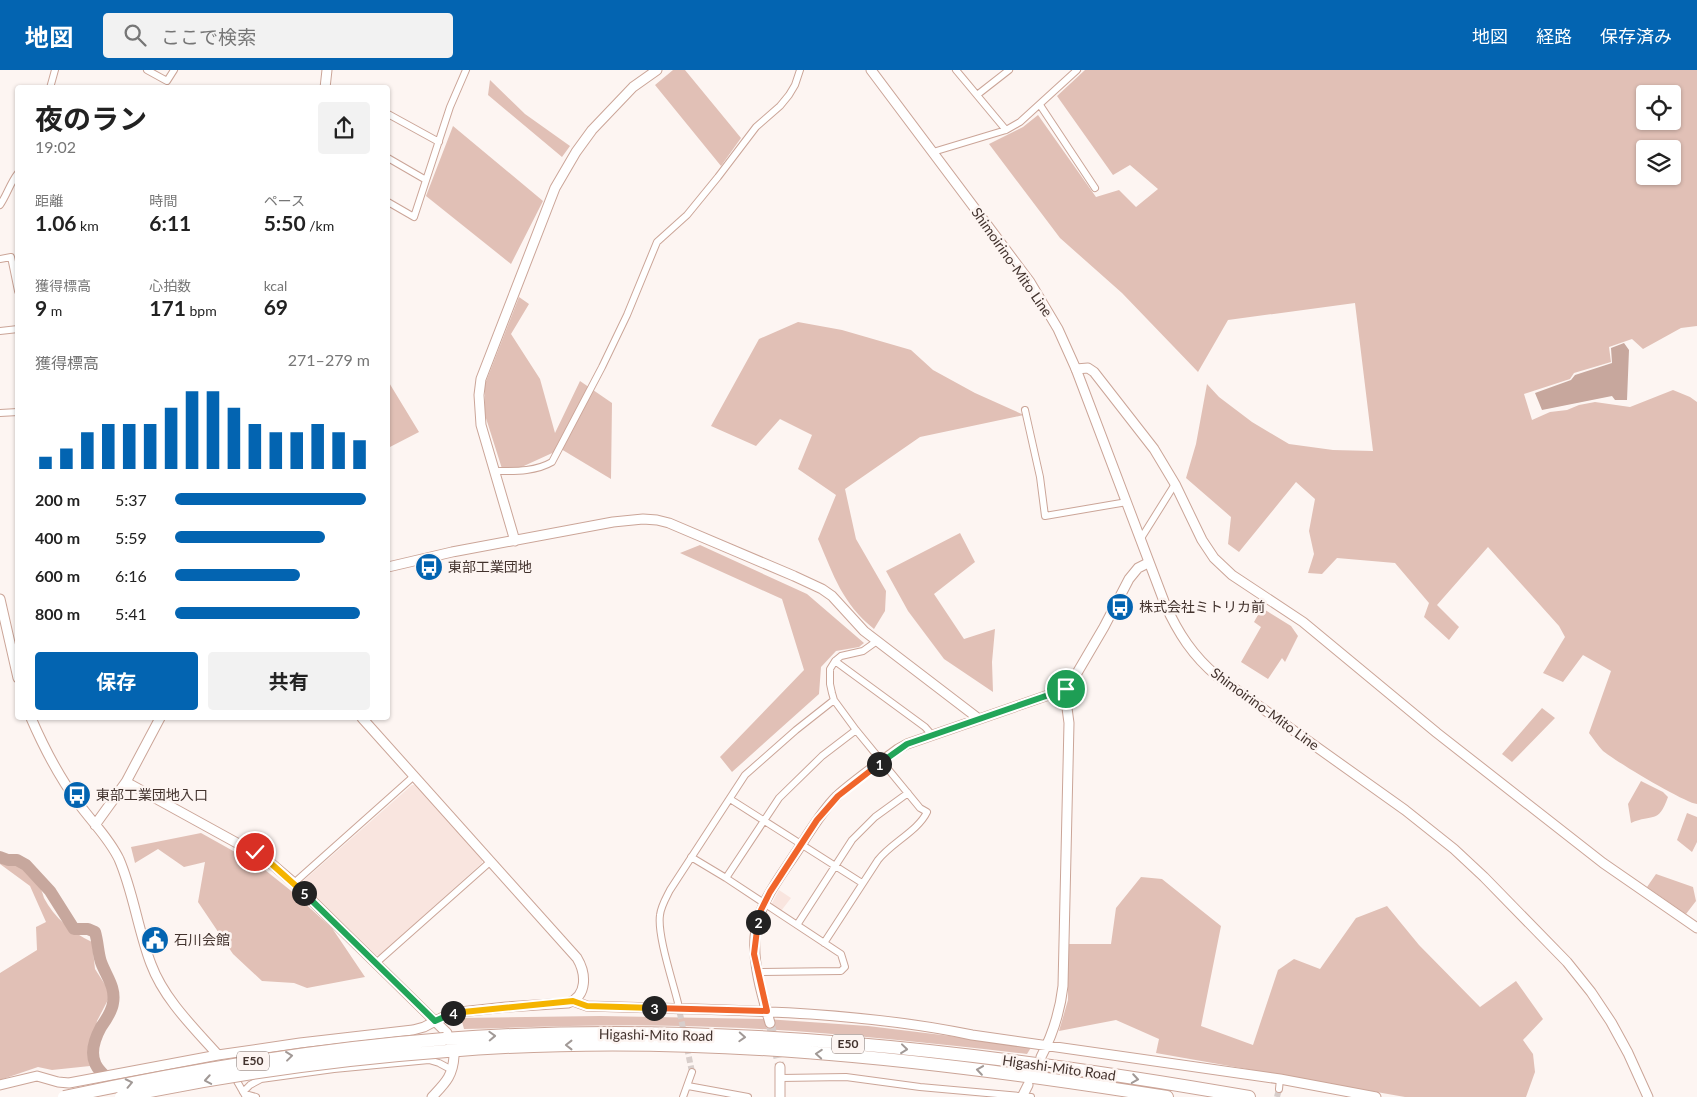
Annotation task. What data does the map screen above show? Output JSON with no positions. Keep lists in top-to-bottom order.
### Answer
{
  "streets": {
    "highway": ["Higashi-Mito Road", "E50"],
    "street": ["Shimoirino-Mito Line"]
  },
  "places": {
    "bus stop": ["東部工業団地", "株式会社ミトリカ前", "東部工業団地入口"],
    "public building": ["石川会館"]
  },
  "page": {
    "header": "地図",
    "search": "ここで検索",
    "nav": ["地図", "経路", "保存済み"],
    "heading": ["夜のラン", "19:02"],
    "stats": [
      ["距離", "1.06 km"],
      ["時間", "6:11"],
      ["ペース", "5:50 /km"],
      ["獲得標高", "9 m"],
      ["心拍数", "171 bpm"],
      ["kcal", "69"]
    ],
    "chart": ["獲得標高", "271–279 m"],
    "list": [
      {
        "name": "200 m",
        "note": "5:37"
      },
      {
        "name": "400 m",
        "note": "5:59"
      },
      {
        "name": "600 m",
        "note": "6:16"
      },
      {
        "name": "800 m",
        "note": "5:41"
      }
    ],
    "buttons": ["保存", "共有"],
    "pins": [
      "1",
      "5",
      "2",
      "3",
      "4"
    ]
  }
}
